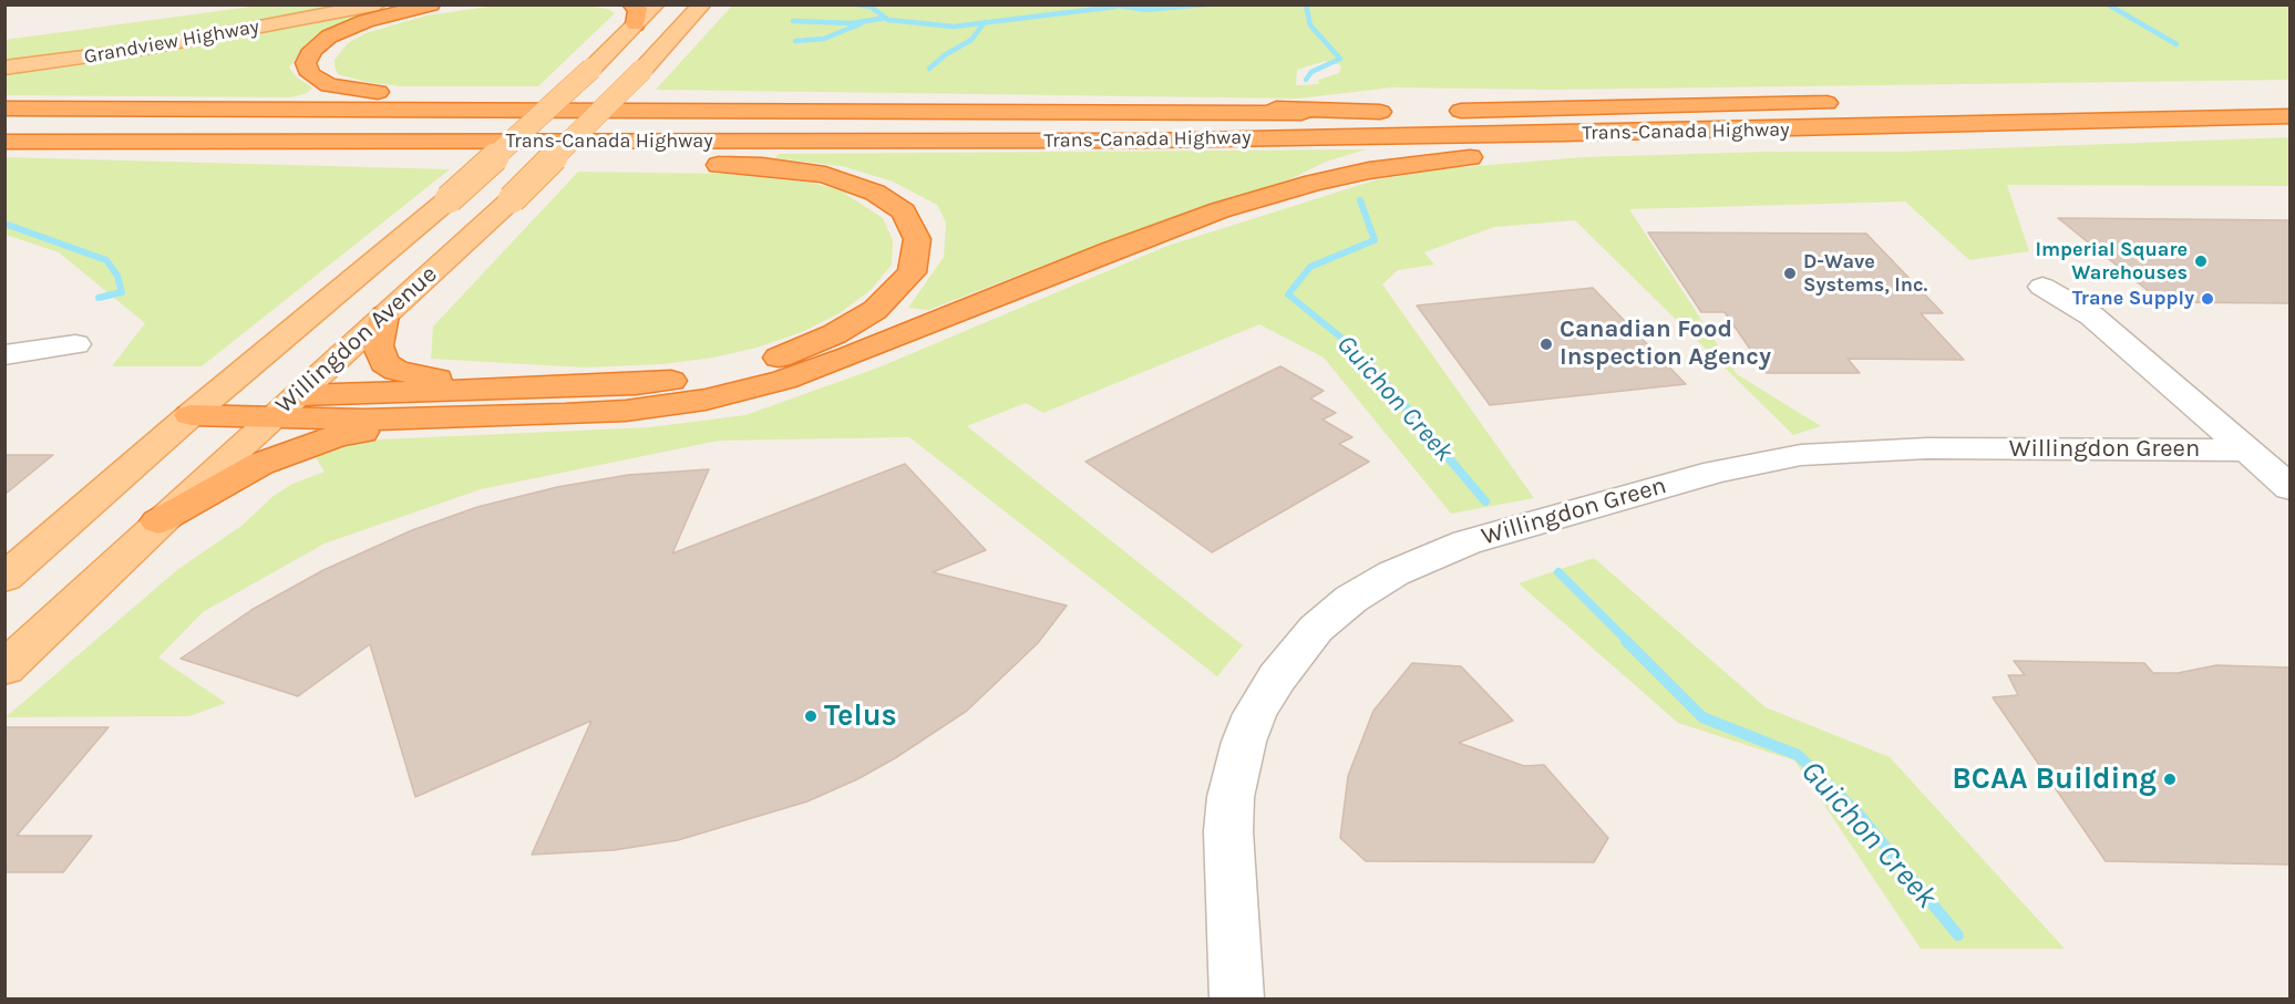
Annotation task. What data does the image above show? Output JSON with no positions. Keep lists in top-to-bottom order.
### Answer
{
  "streets": {
    "highway": ["Trans-Canada Highway"],
    "main road": ["Grandview Highway", "Willingdon Avenue"],
    "street": ["Willingdon Green"]
  },
  "water": ["Guichon Creek"],
  "places": [
    "Imperial Square Warehouses",
    "D-Wave Systems, Inc.",
    "Trane Supply",
    "Canadian Food Inspection Agency",
    "Telus",
    "BCAA Building"
  ]
}
